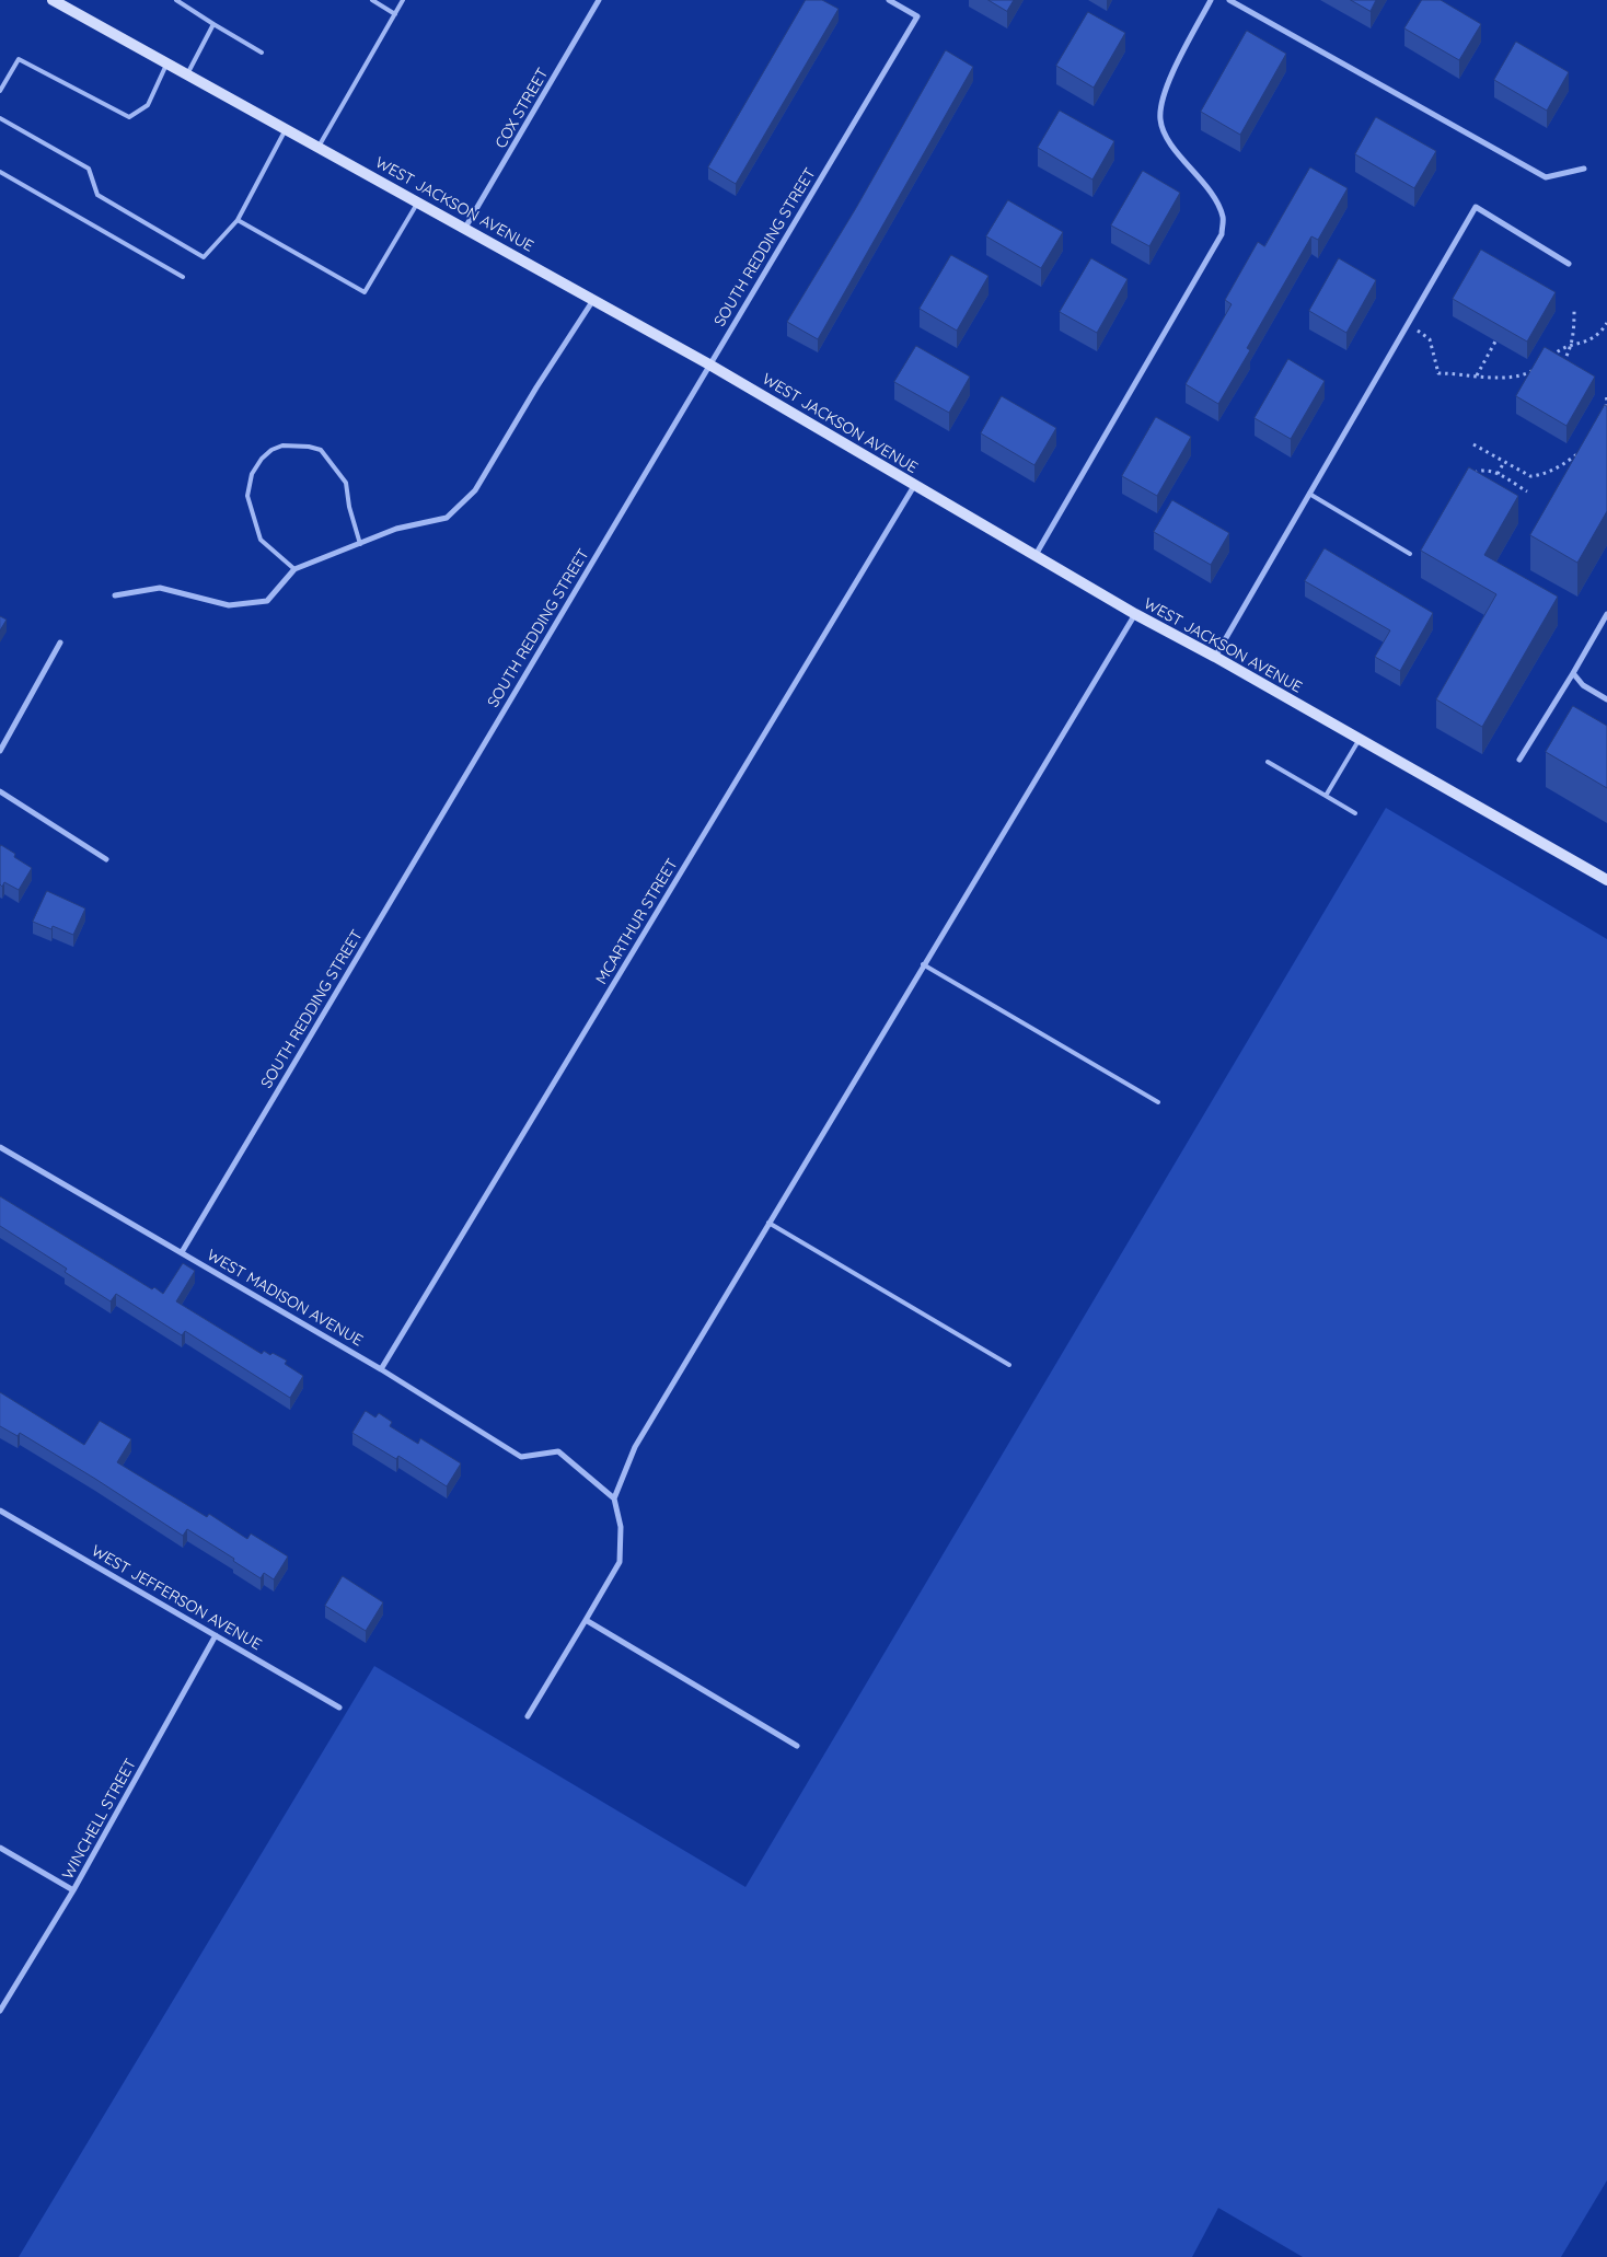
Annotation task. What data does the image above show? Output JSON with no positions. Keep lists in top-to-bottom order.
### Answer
{
  "streets": {
    "street": [
      "COX STREET",
      "WEST JACKSON AVENUE",
      "SOUTH REDDING STREET",
      "MCARTHUR STREET",
      "WEST MADISON AVENUE",
      "WEST JEFFERSON AVENUE",
      "WINCHELL STREET"
    ]
  },
  "crossings": [
    ["COX STREET", "WEST JACKSON AVENUE"],
    ["WEST JACKSON AVENUE", "SOUTH REDDING STREET"],
    ["WEST JACKSON AVENUE", "MCARTHUR STREET"],
    ["SOUTH REDDING STREET", "WEST MADISON AVENUE"],
    ["MCARTHUR STREET", "WEST MADISON AVENUE"],
    ["WEST JEFFERSON AVENUE", "WINCHELL STREET"]
  ]
}
